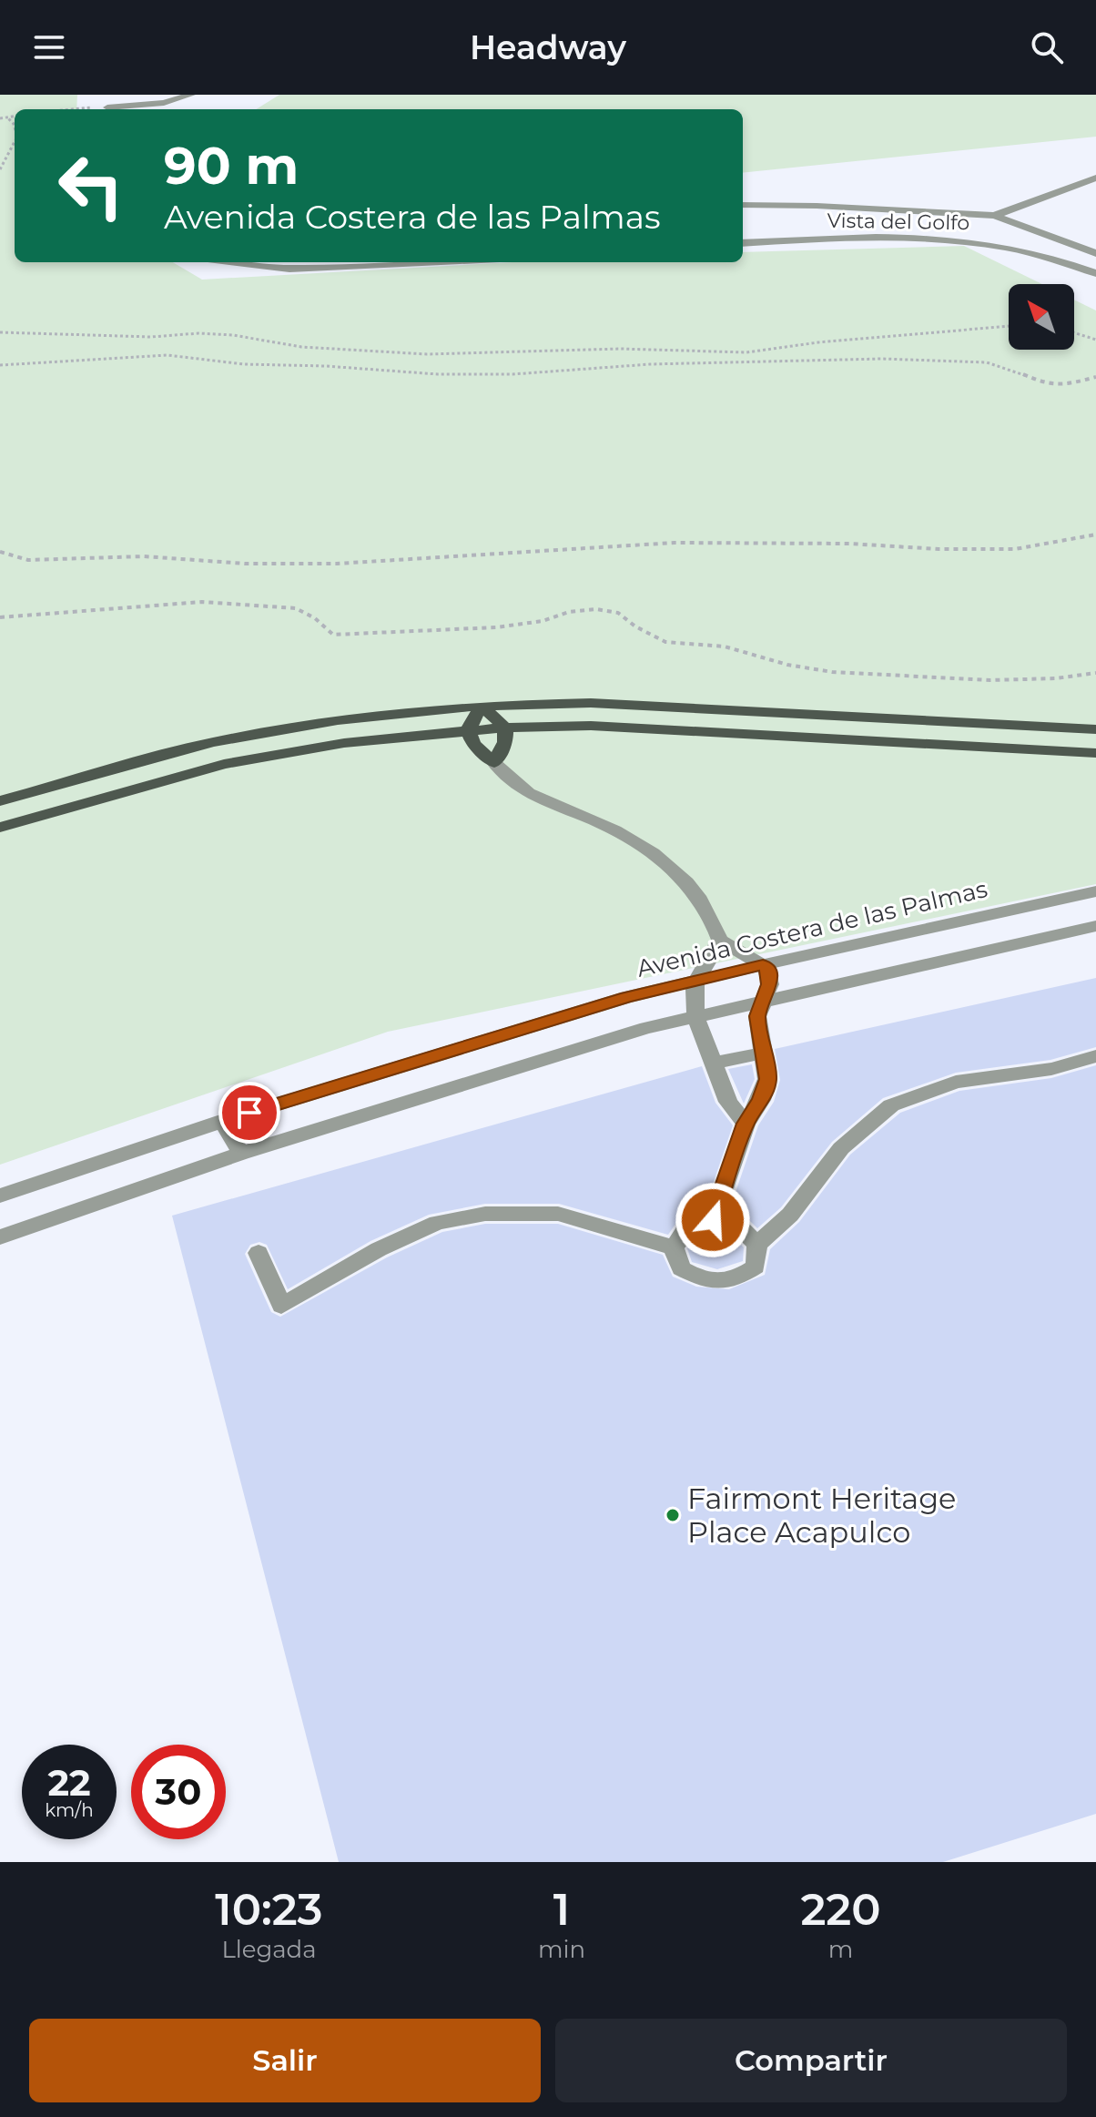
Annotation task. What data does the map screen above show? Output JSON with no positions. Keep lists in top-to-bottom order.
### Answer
{
  "streets": {
    "street": ["Vista del Golfo", "Avenida Costera de las Palmas"]
  },
  "places": ["Fairmont Heritage Place Acapulco"],
  "north": "top left",
  "page": {
    "header": "Headway",
    "turn": ["90 m", "Avenida Costera de las Palmas"],
    "speed": "22 km/h",
    "limit": "30",
    "eta": [
      "10:23",
      "Llegada",
      "1",
      "min",
      "220",
      "m"
    ],
    "buttons": ["Salir", "Compartir"]
  }
}
